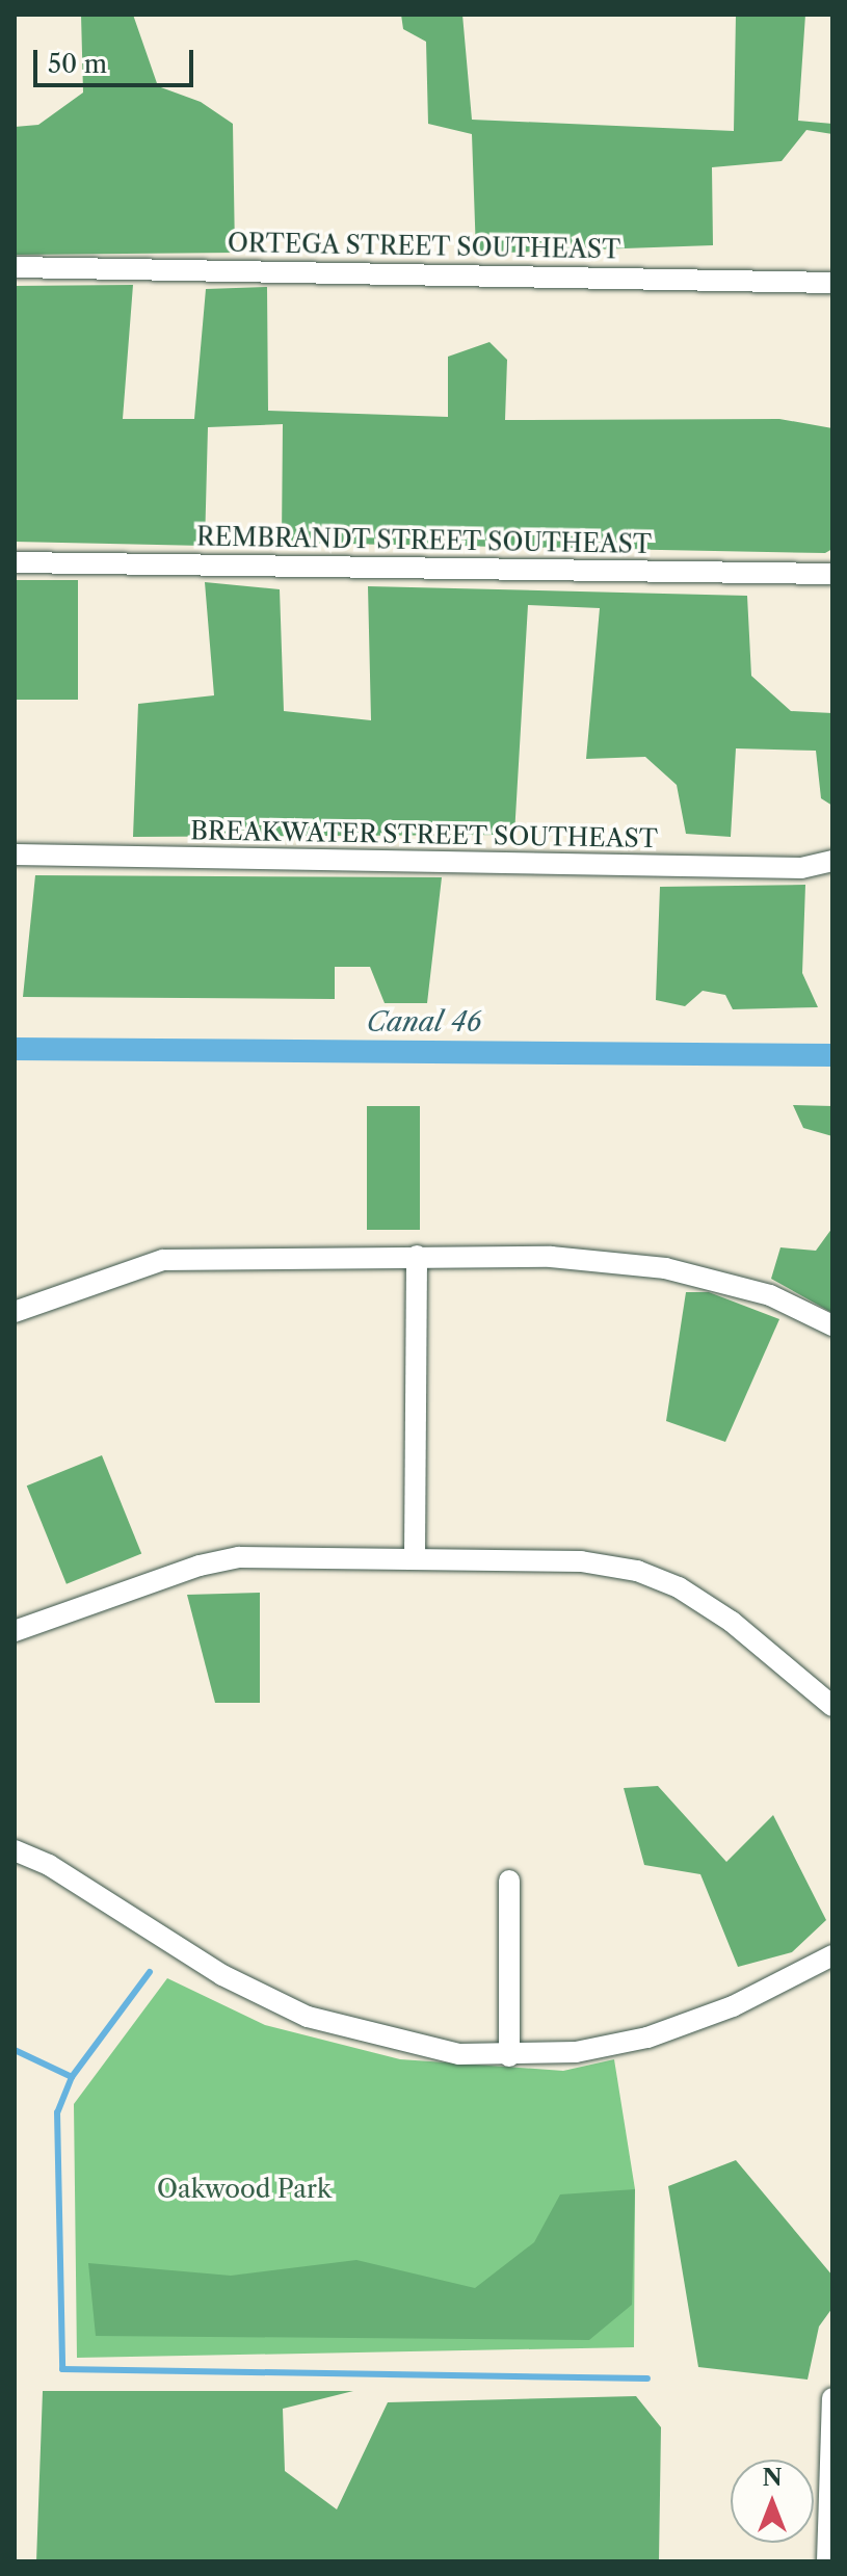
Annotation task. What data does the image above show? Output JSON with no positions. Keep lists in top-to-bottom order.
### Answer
{
  "streets": {
    "street": ["ORTEGA STREET SOUTHEAST", "REMBRANDT STREET SOUTHEAST", "BREAKWATER STREET SOUTHEAST"]
  },
  "water": ["Canal 46"],
  "parks": ["Oakwood Park"],
  "scale_bar": "50 m",
  "north": "top"
}
